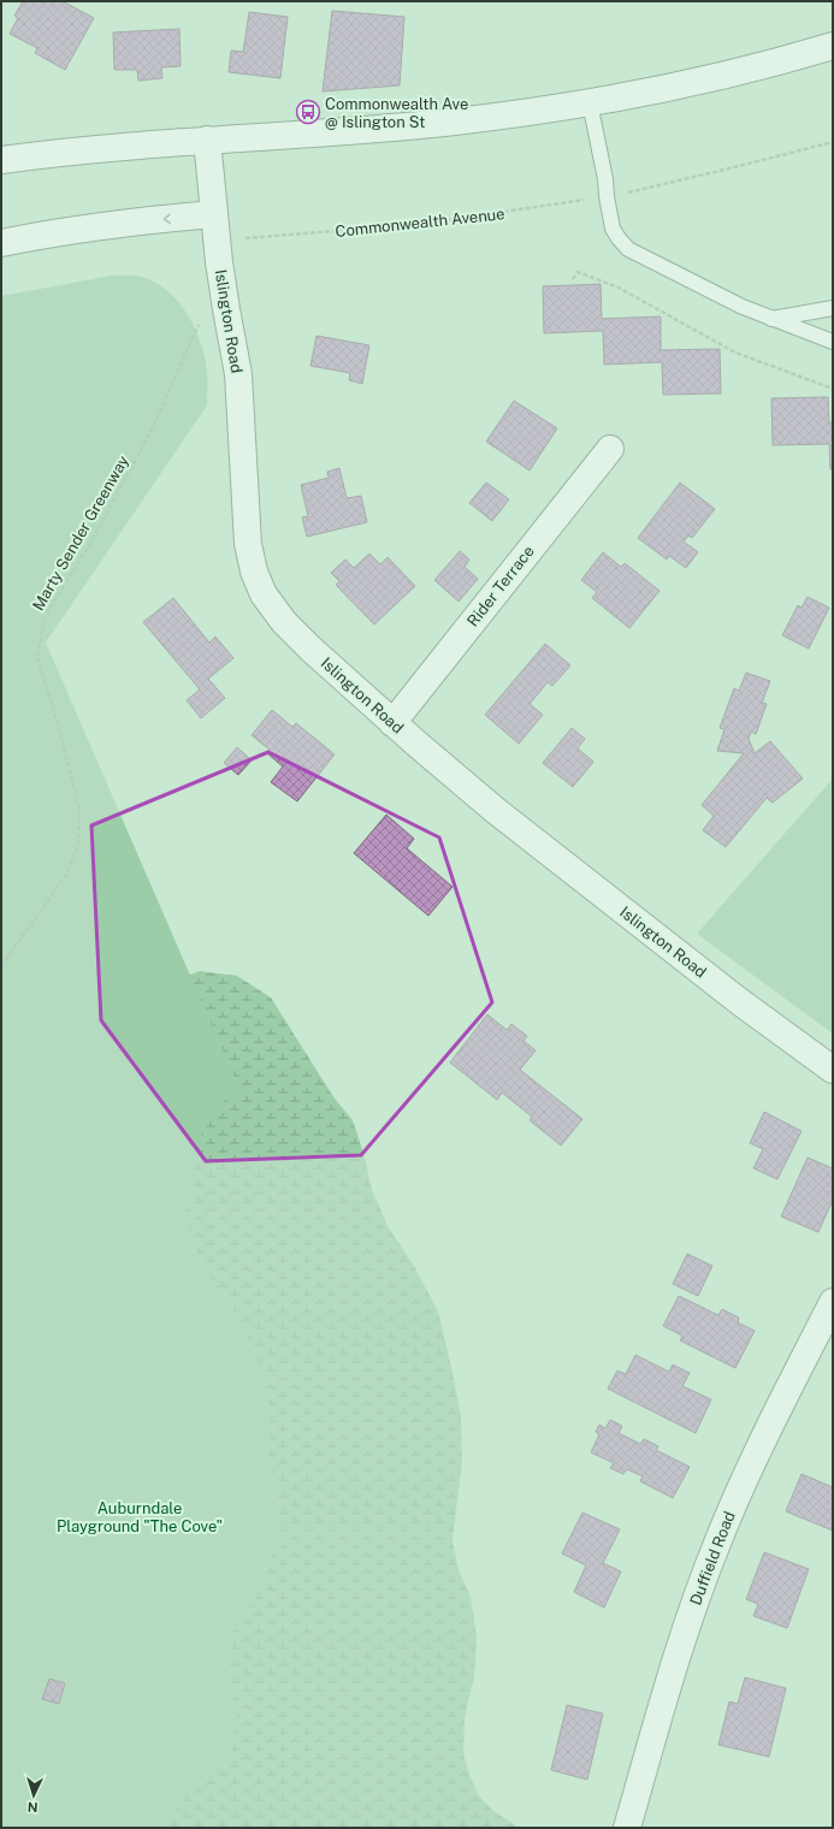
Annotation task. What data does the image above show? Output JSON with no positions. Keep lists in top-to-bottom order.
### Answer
{
  "streets": {
    "street": ["Islington Road", "Rider Terrace", "Duffield Road"],
    "path": ["Commonwealth Avenue", "Marty Sender Greenway"]
  },
  "crossings": [
    ["Commonwealth Avenue", "Islington Road"],
    ["Islington Road", "Rider Terrace"]
  ],
  "parks": ["Auburndale Playground \"The Cove\""],
  "places": {
    "bus stop": ["Commonwealth Ave @ Islington St"]
  },
  "north": "bottom"
}
